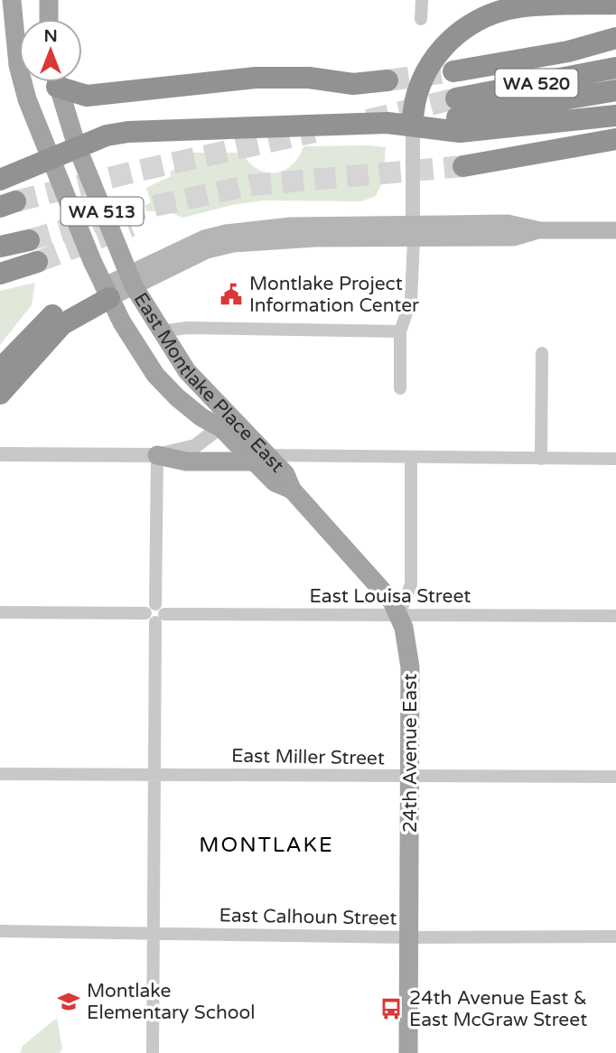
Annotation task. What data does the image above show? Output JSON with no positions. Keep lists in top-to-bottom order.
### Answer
{
  "streets": {
    "highway": ["WA 520"],
    "main road": ["WA 513", "East Montlake Place East", "24th Avenue East"],
    "street": ["East Louisa Street", "East Miller Street", "East Calhoun Street"]
  },
  "crossings": [
    ["WA 513", "East Montlake Place East"],
    ["East Montlake Place East", "East Louisa Street"],
    ["East Montlake Place East", "24th Avenue East"],
    ["East Louisa Street", "24th Avenue East"],
    ["24th Avenue East", "East Miller Street"],
    ["24th Avenue East", "East Calhoun Street"]
  ],
  "districts": ["MONTLAKE"],
  "places": {
    "public building": ["Montlake Project Information Center"],
    "school or university": ["Montlake Elementary School"],
    "bus stop": ["24th Avenue East & East McGraw Street"]
  },
  "north": "top"
}
